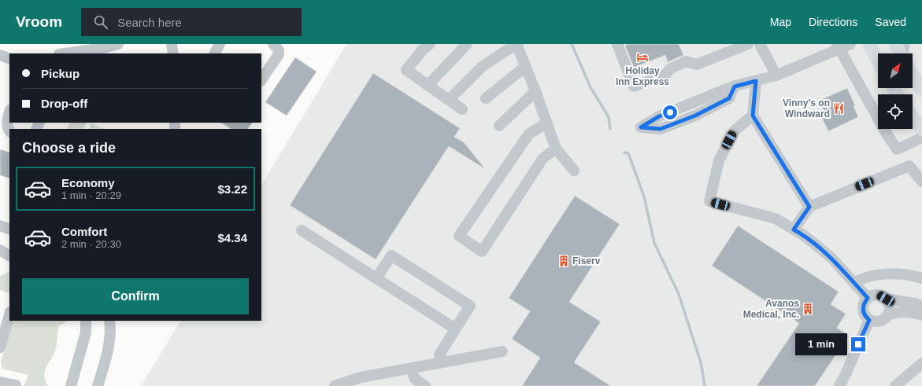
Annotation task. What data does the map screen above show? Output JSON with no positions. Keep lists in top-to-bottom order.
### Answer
{
  "places": {
    "hotel": ["Holiday Inn Express"],
    "restaurant": ["Vinny's on Windward"],
    "building": ["Fiserv", "Avanos Medical, Inc."]
  },
  "north": "top right",
  "page": {
    "header": "Vroom",
    "search": "Search here",
    "nav": ["Map", "Directions", "Saved"],
    "banner": ["Pickup", "Drop-off"],
    "heading": "Choose a ride",
    "list": [
      {
        "name": "Economy",
        "note": "1 min · 20:29",
        "value": "$3.22"
      },
      {
        "name": "Comfort",
        "note": "2 min · 20:30",
        "value": "$4.34"
      }
    ],
    "buttons": "Confirm",
    "bubble": "1 min"
  }
}
